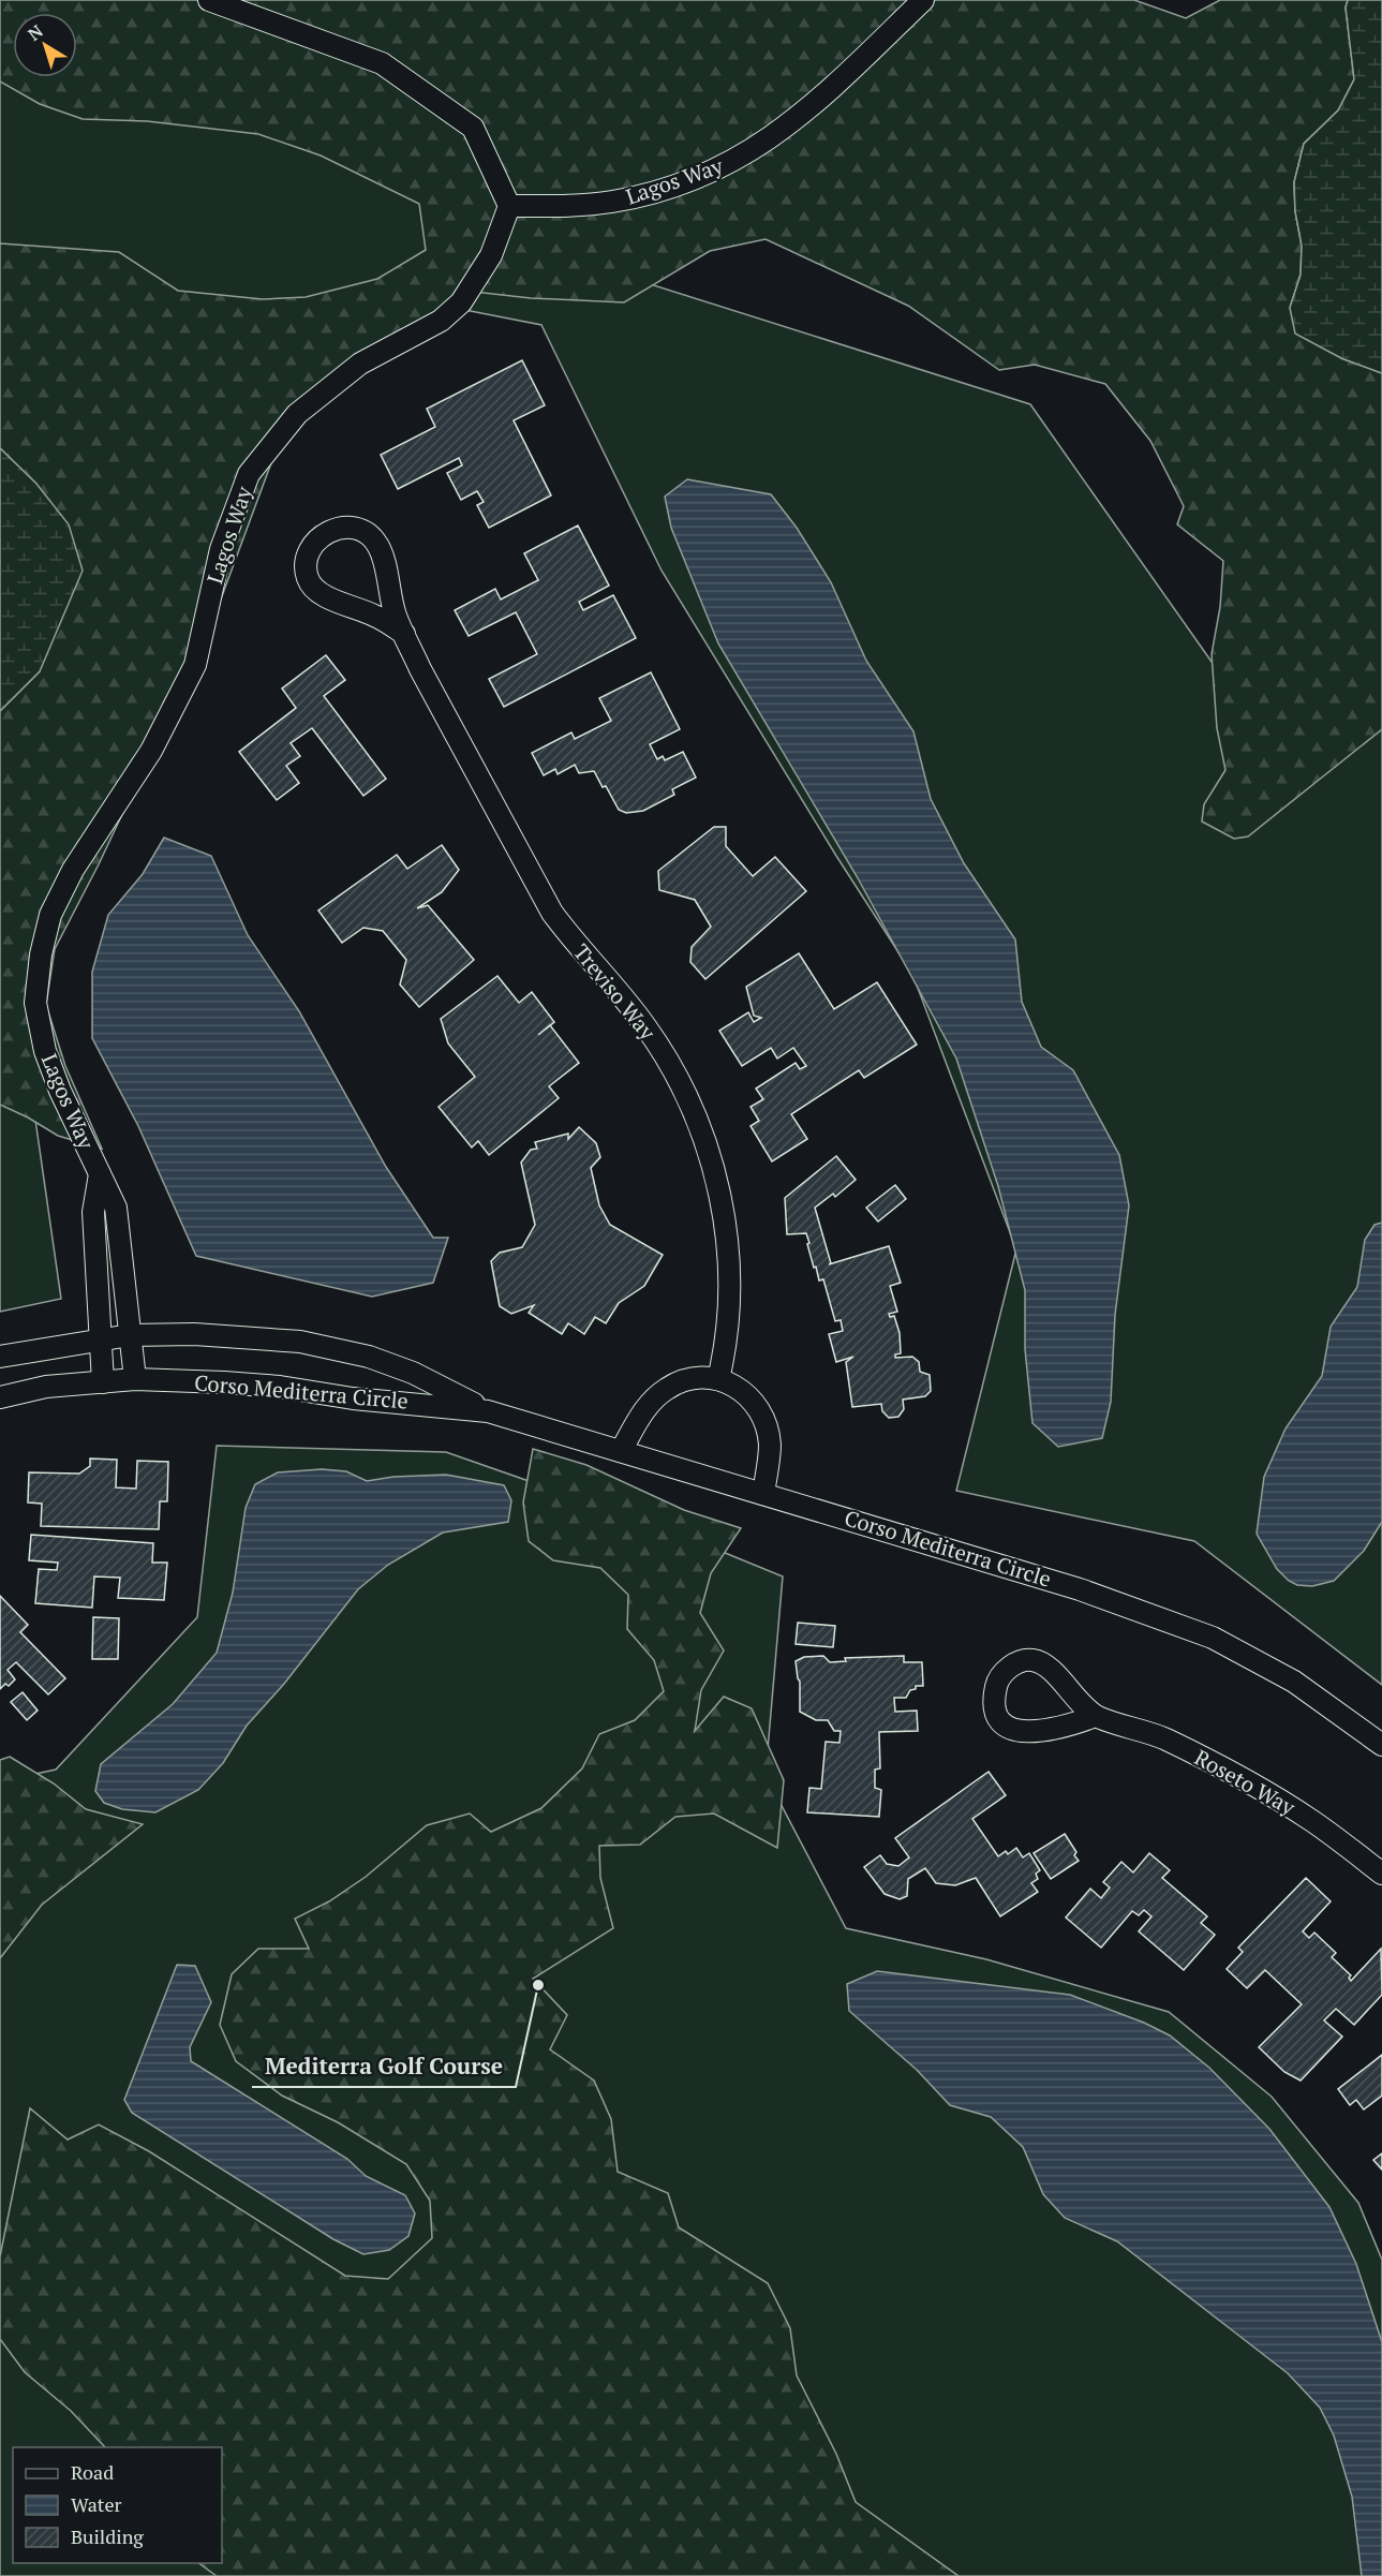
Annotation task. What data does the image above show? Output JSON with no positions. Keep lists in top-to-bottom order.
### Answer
{
  "streets": {
    "street": [
      "Lagos Way",
      "Treviso Way",
      "Corso Mediterra Circle",
      "Roseto Way"
    ]
  },
  "crossings": [
    ["Lagos Way", "Corso Mediterra Circle"]
  ],
  "places": ["Mediterra Golf Course"],
  "legend": ["Road", "Water", "Building"],
  "north": "top left"
}
